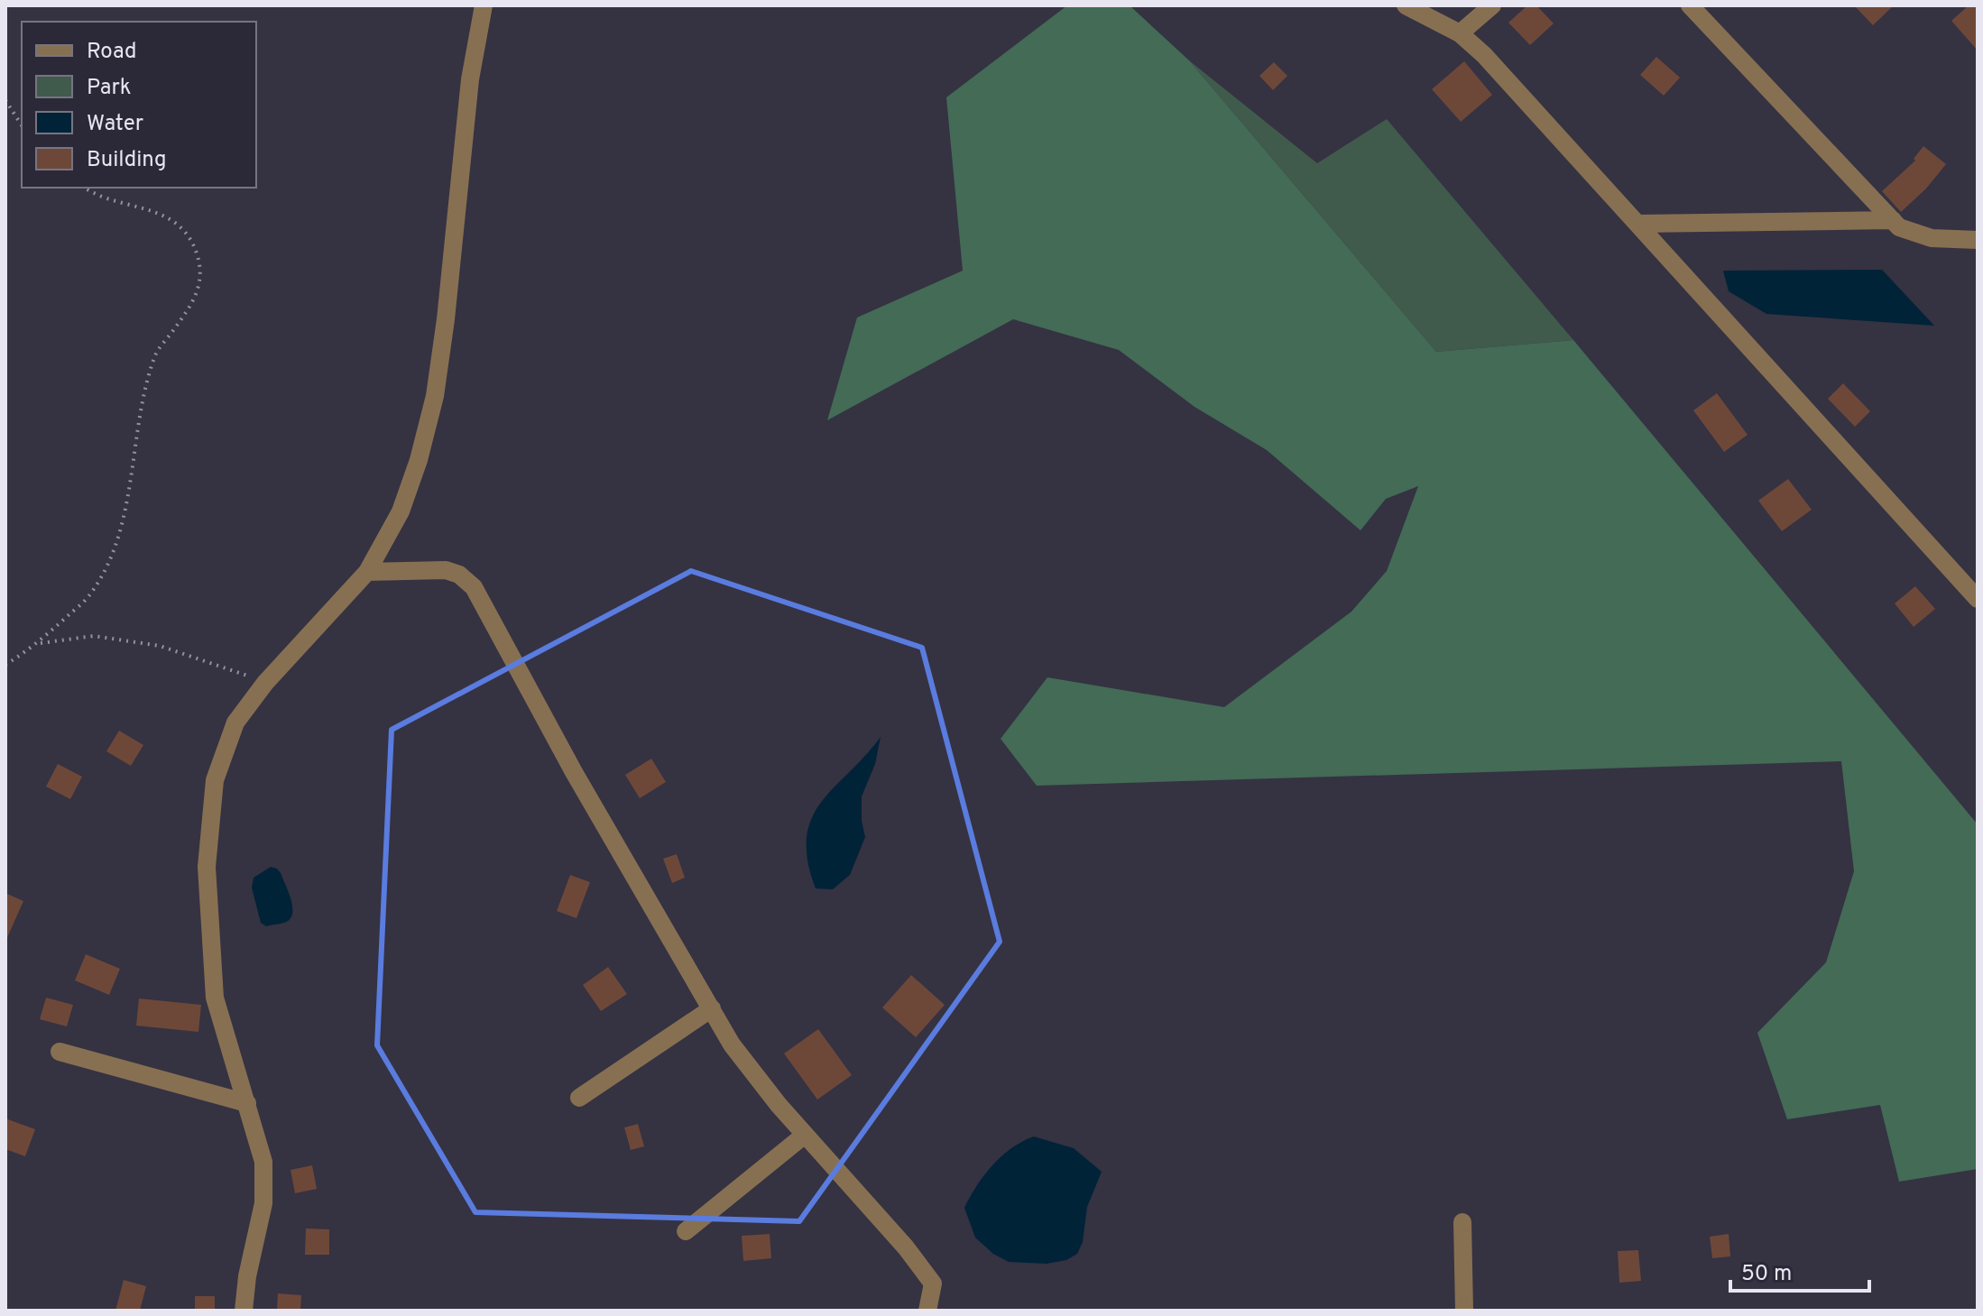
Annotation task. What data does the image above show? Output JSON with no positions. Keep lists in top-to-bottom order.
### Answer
{
  "legend": [
    "Road",
    "Park",
    "Water",
    "Building"
  ],
  "scale_bar": "50 m"
}
